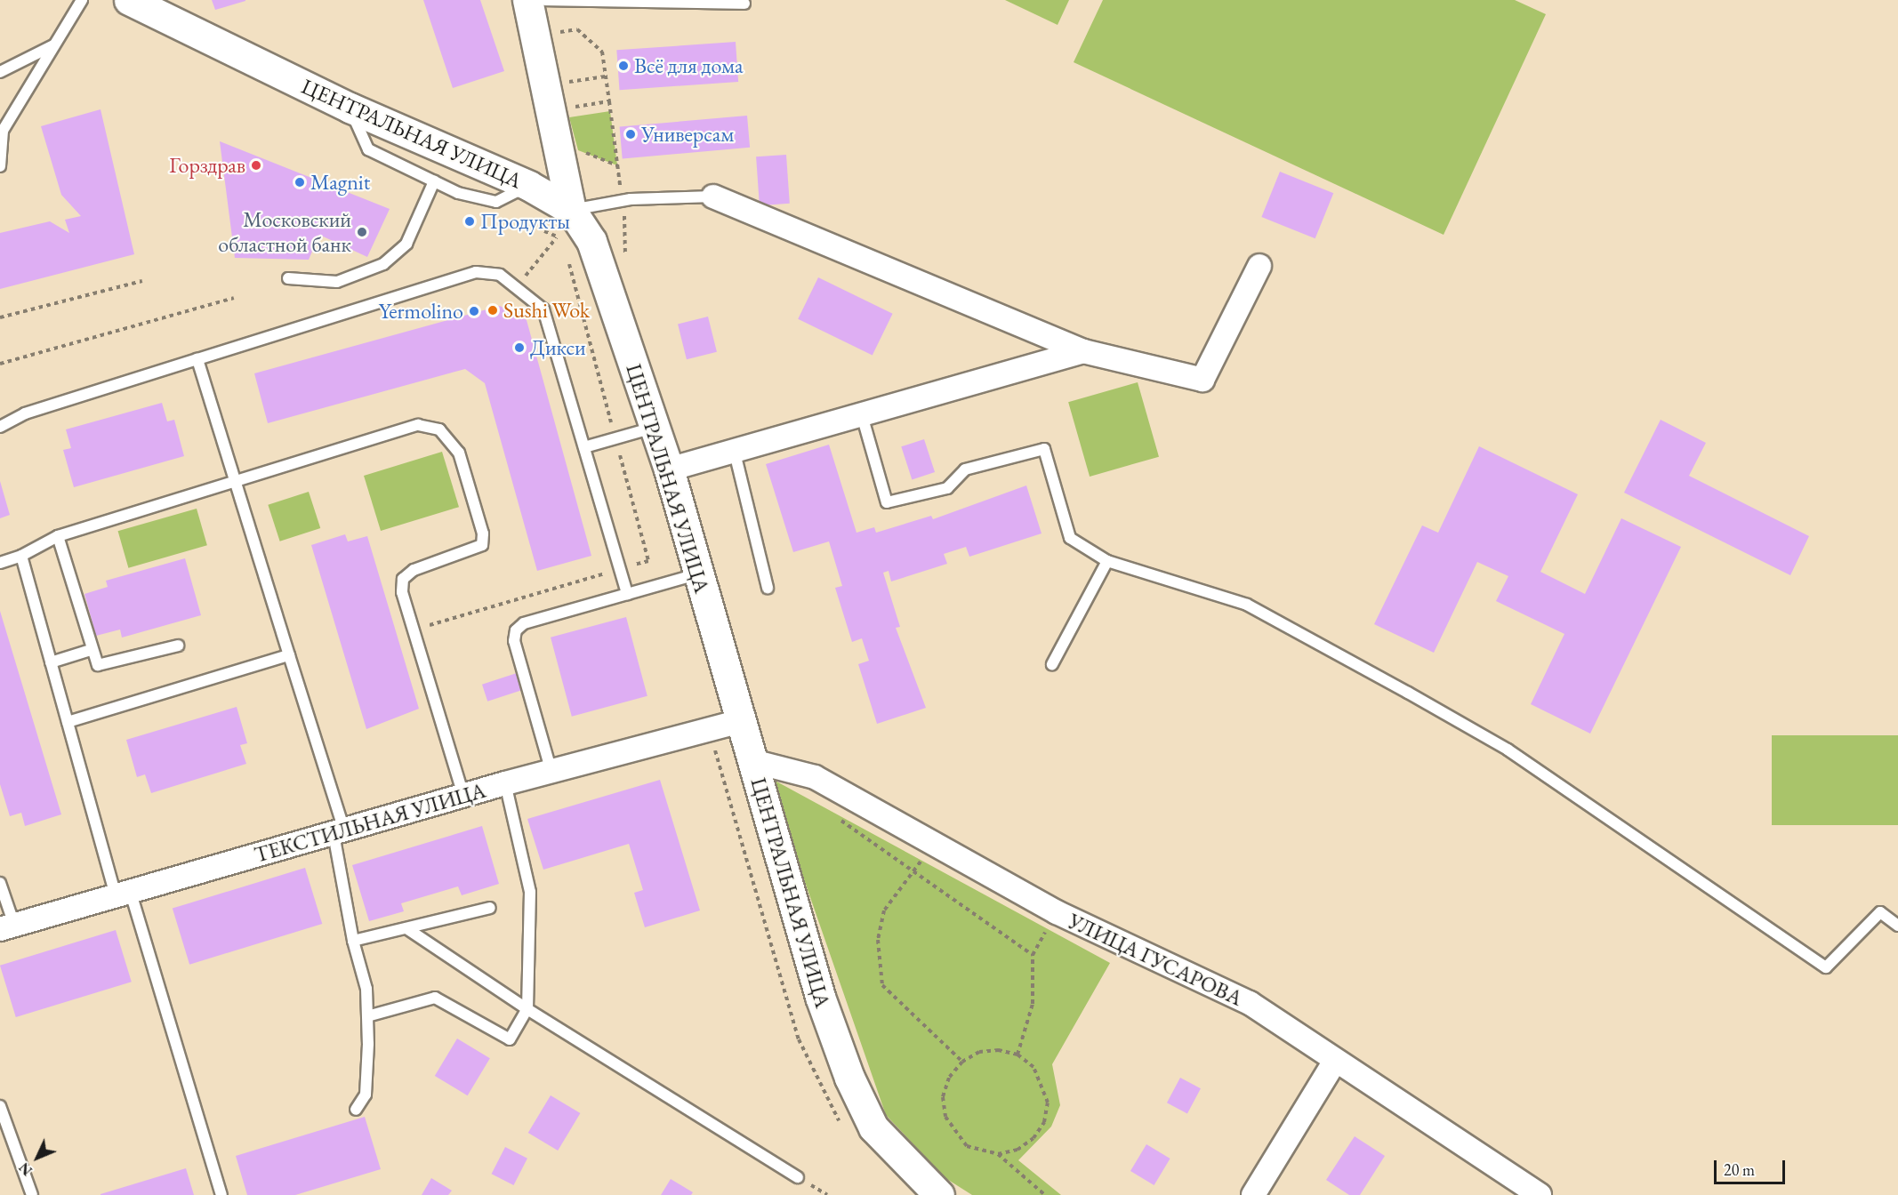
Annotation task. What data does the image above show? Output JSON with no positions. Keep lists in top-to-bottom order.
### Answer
{
  "streets": {
    "main road": ["ЦЕНТРАЛЬНАЯ УЛИЦА"],
    "street": ["ТЕКСТИЛЬНАЯ УЛИЦА", "УЛИЦА ГУСАРОВА"]
  },
  "crossings": [
    ["ЦЕНТРАЛЬНАЯ УЛИЦА", "ТЕКСТИЛЬНАЯ УЛИЦА"],
    ["ЦЕНТРАЛЬНАЯ УЛИЦА", "УЛИЦА ГУСАРОВА"]
  ],
  "places": [
    "Всё для дома",
    "Универсам",
    "Горздрав",
    "Magnit",
    "Продукты",
    "Московский областной банк",
    "Sushi Wok",
    "Yermolino",
    "Дикси"
  ],
  "scale_bar": "20 m",
  "north": "bottom left"
}
